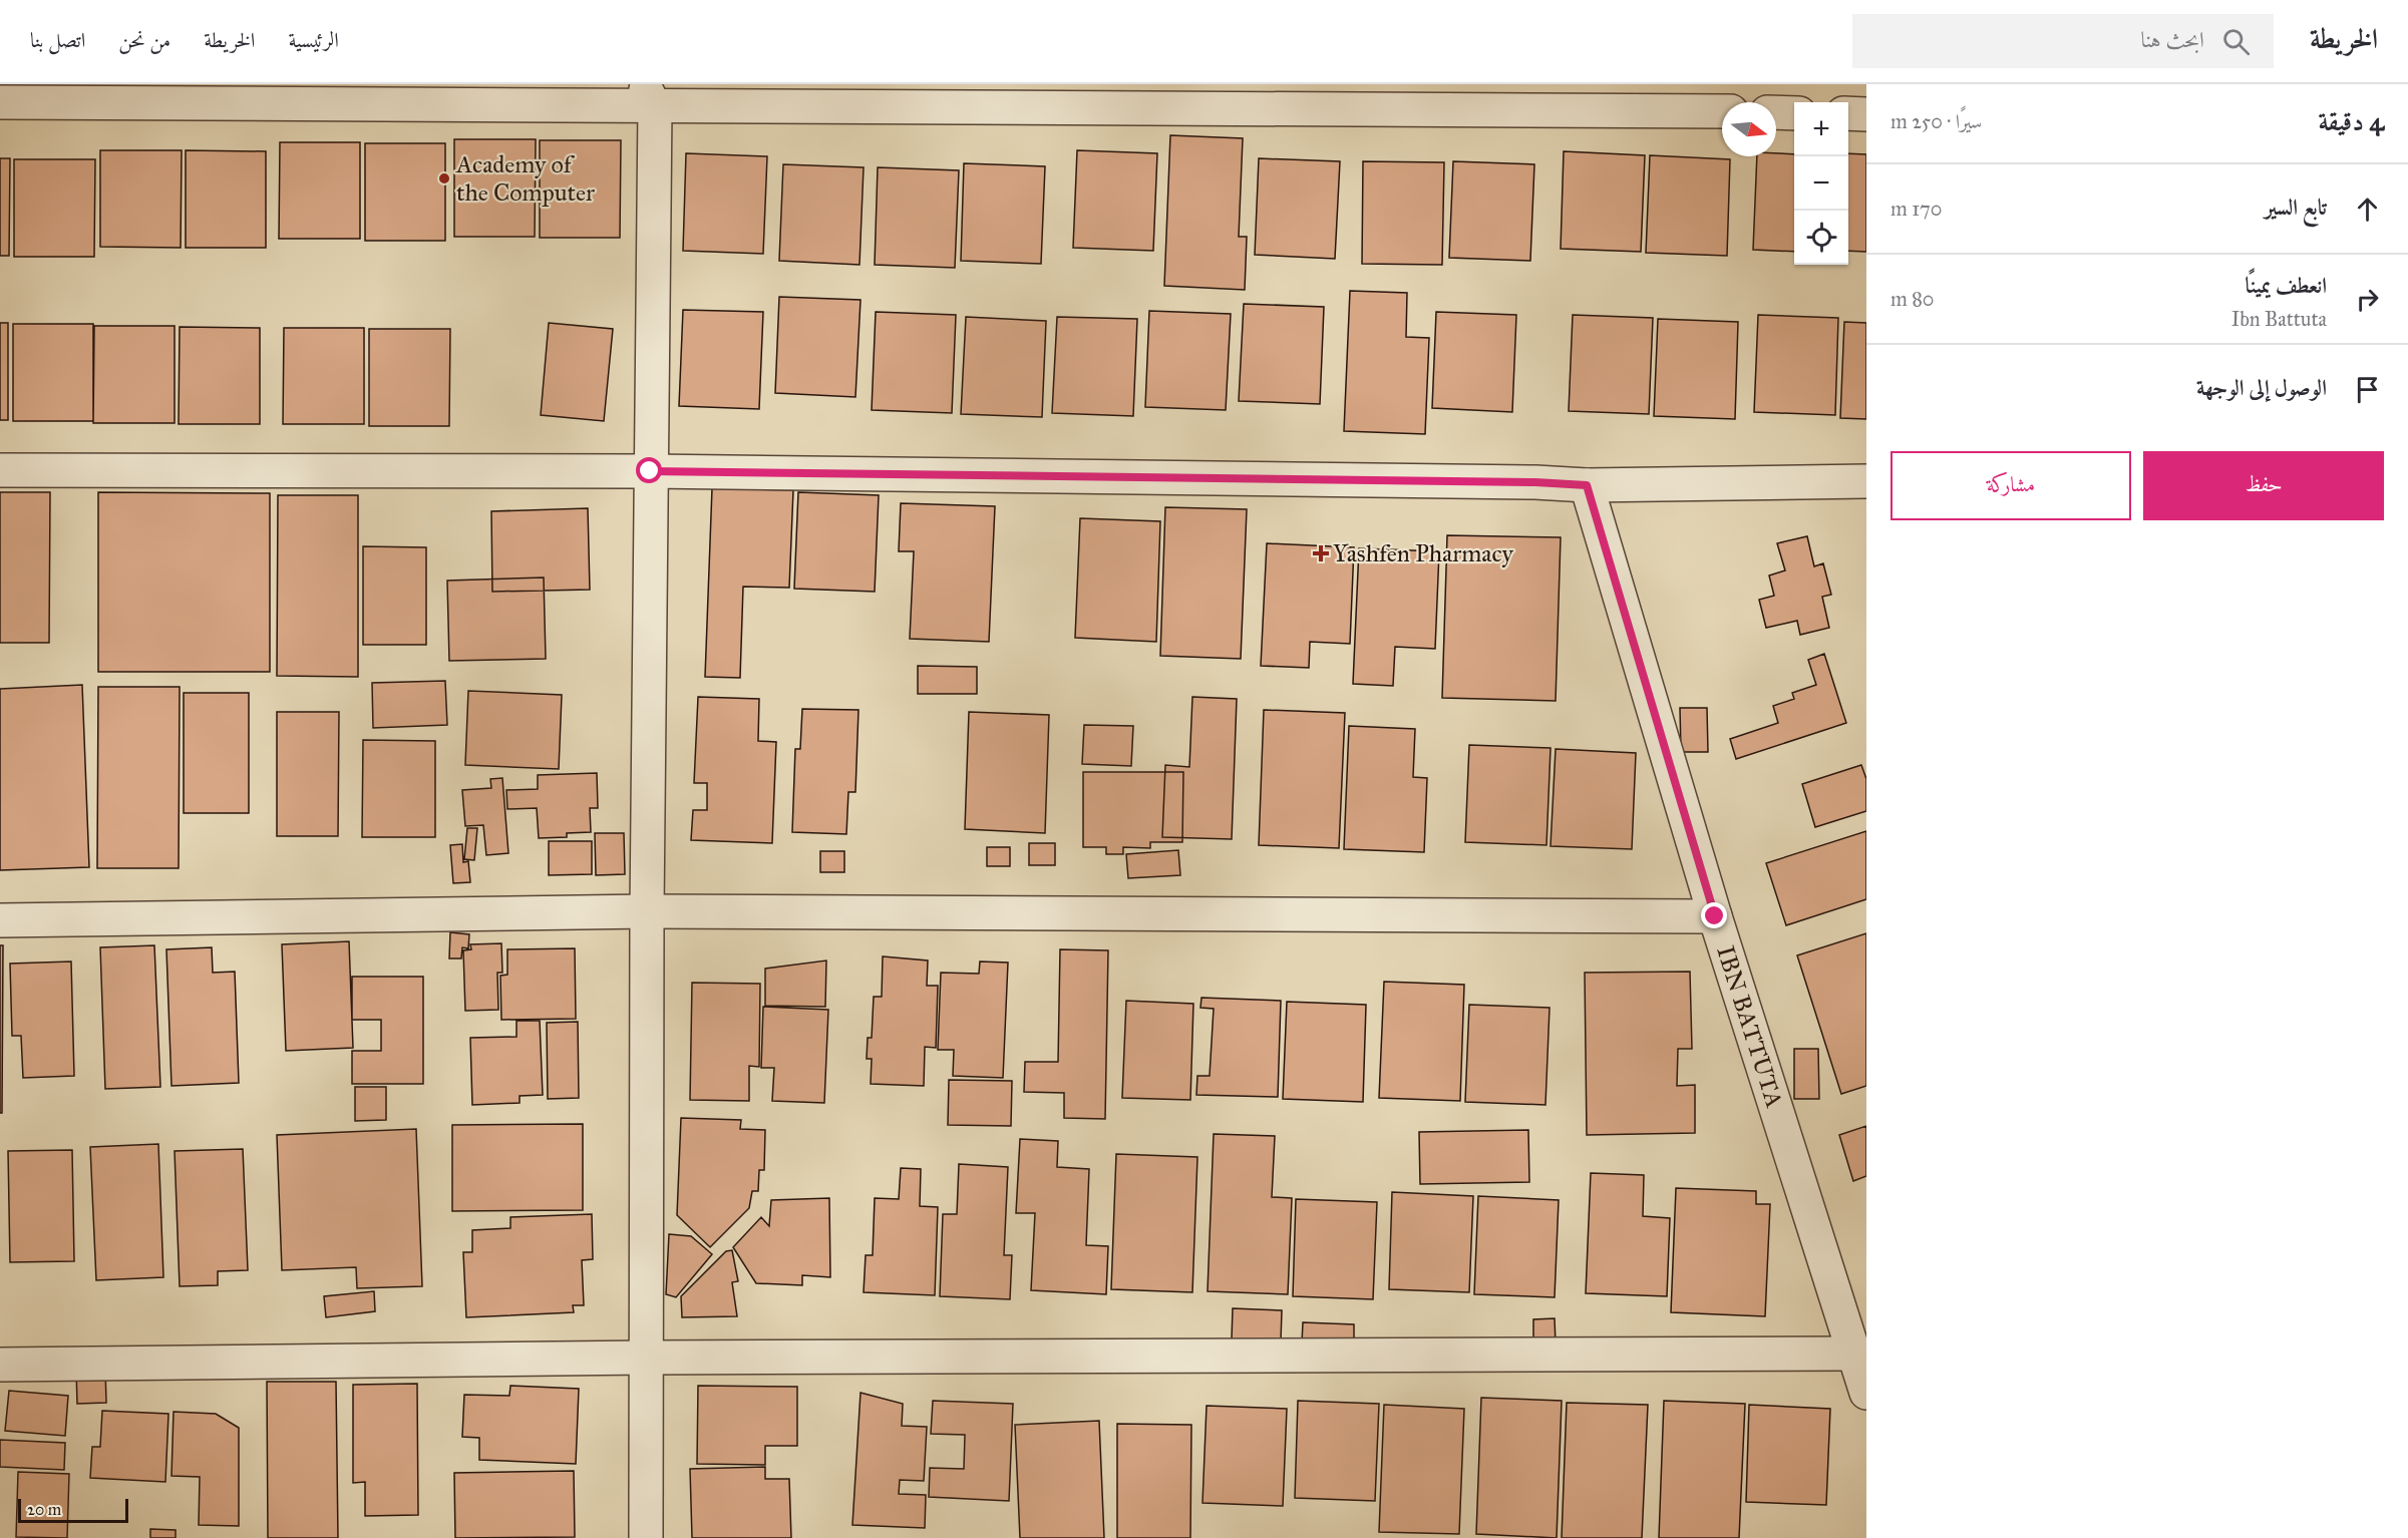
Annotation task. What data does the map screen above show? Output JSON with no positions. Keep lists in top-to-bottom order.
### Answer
{
  "streets": {
    "street": ["IBN BATTUTA"]
  },
  "places": {
    "other": ["Academy of the Computer"],
    "health": ["Yashfen Pharmacy"]
  },
  "scale_bar": "20 m",
  "north": "right",
  "page": {
    "header": "الخريطة",
    "search": "ابحث هنا",
    "nav": [
      "الرئيسية",
      "الخريطة",
      "من نحن",
      "اتصل بنا"
    ],
    "heading": ["4 دقيقة", "سيرًا · 250 m"],
    "map_buttons": ["+", "−"],
    "list": [
      ["تابع السير", "170 m"],
      ["انعطف يمينًا", "Ibn Battuta", "80 m"],
      "الوصول إلى الوجهة"
    ],
    "buttons": ["حفظ", "مشاركة"],
    "scale": "20 m"
  }
}
